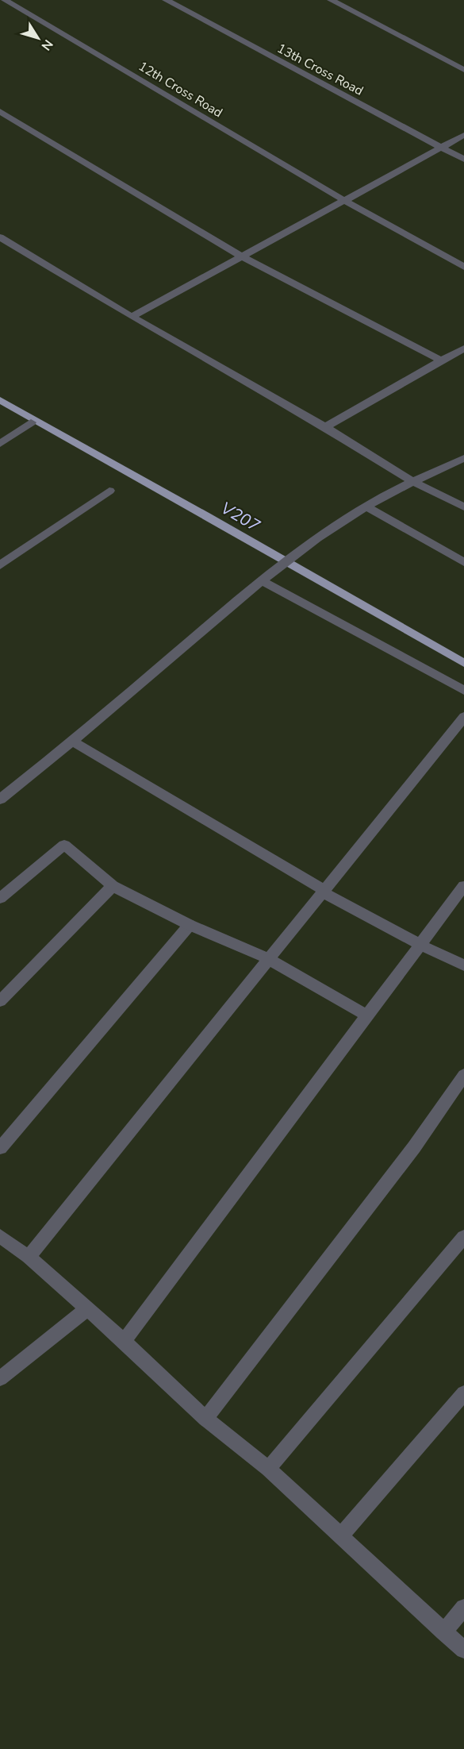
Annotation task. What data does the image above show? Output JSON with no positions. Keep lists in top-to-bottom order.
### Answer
{
  "streets": {
    "street": ["13th Cross Road", "12th Cross Road"]
  },
  "water": ["V207"],
  "north": "bottom right"
}
